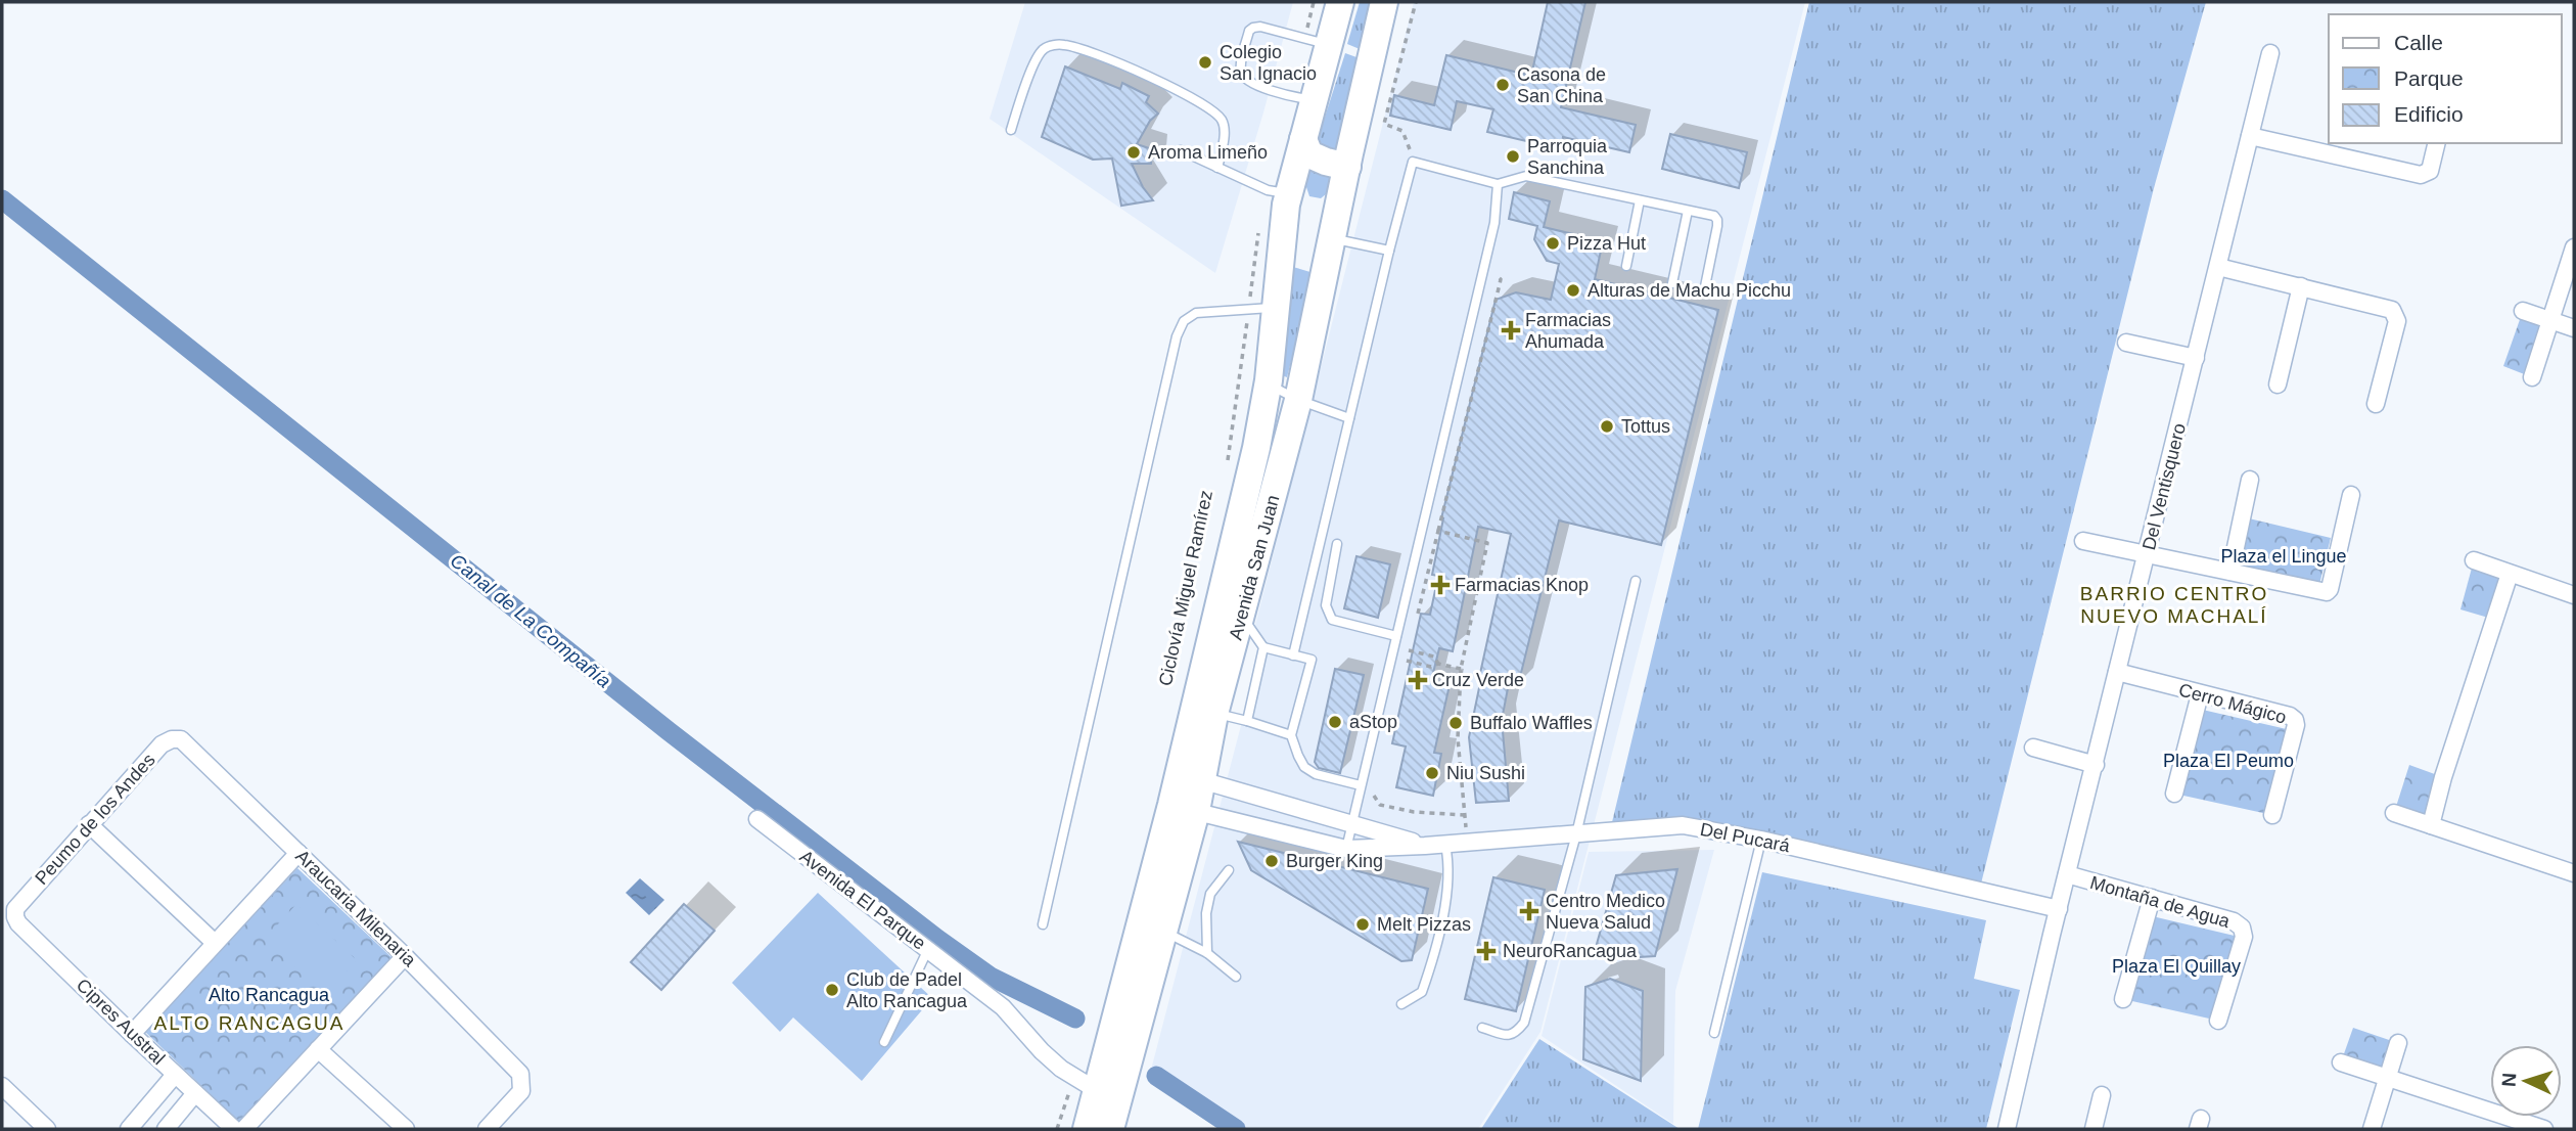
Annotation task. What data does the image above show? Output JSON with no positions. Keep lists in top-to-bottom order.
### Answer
{
  "streets": {
    "main road": ["Avenida San Juan"],
    "street": [
      "Del Ventisquero",
      "Cerro Mágico",
      "Peumo de los Andes",
      "Del Pucará",
      "Avenida El Parque",
      "Montaña de Agua",
      "Araucaria Milenaria",
      "Cipres Austral"
    ],
    "path": ["Ciclovía Miguel Ramírez"]
  },
  "crossings": [
    ["Del Ventisquero", "Cerro Mágico"],
    ["Del Ventisquero", "Del Pucará"],
    ["Del Ventisquero", "Montaña de Agua"],
    ["Avenida San Juan", "Del Pucará"],
    ["Avenida San Juan", "Avenida El Parque"],
    ["Peumo de los Andes", "Araucaria Milenaria"],
    ["Peumo de los Andes", "Cipres Austral"]
  ],
  "districts": ["BARRIO CENTRO NUEVO MACHALÍ", "ALTO RANCAGUA"],
  "water": ["Canal de La Compañía"],
  "parks": [
    "Plaza el Lingue",
    "Plaza El Peumo",
    "Plaza El Quillay",
    "Alto Rancagua"
  ],
  "places": {
    "other": [
      "Colegio San Ignacio",
      "Casona de San China",
      "Aroma Limeño",
      "Parroquia Sanchina",
      "Pizza Hut",
      "Alturas de Machu Picchu",
      "Tottus",
      "aStop",
      "Buffalo Waffles",
      "Niu Sushi",
      "Burger King",
      "Melt Pizzas",
      "Club de Padel Alto Rancagua"
    ],
    "health": [
      "Farmacias Ahumada",
      "Farmacias Knop",
      "Cruz Verde",
      "Centro Medico Nueva Salud",
      "NeuroRancagua"
    ]
  },
  "legend": ["Calle", "Parque", "Edificio"],
  "north": "left"
}
